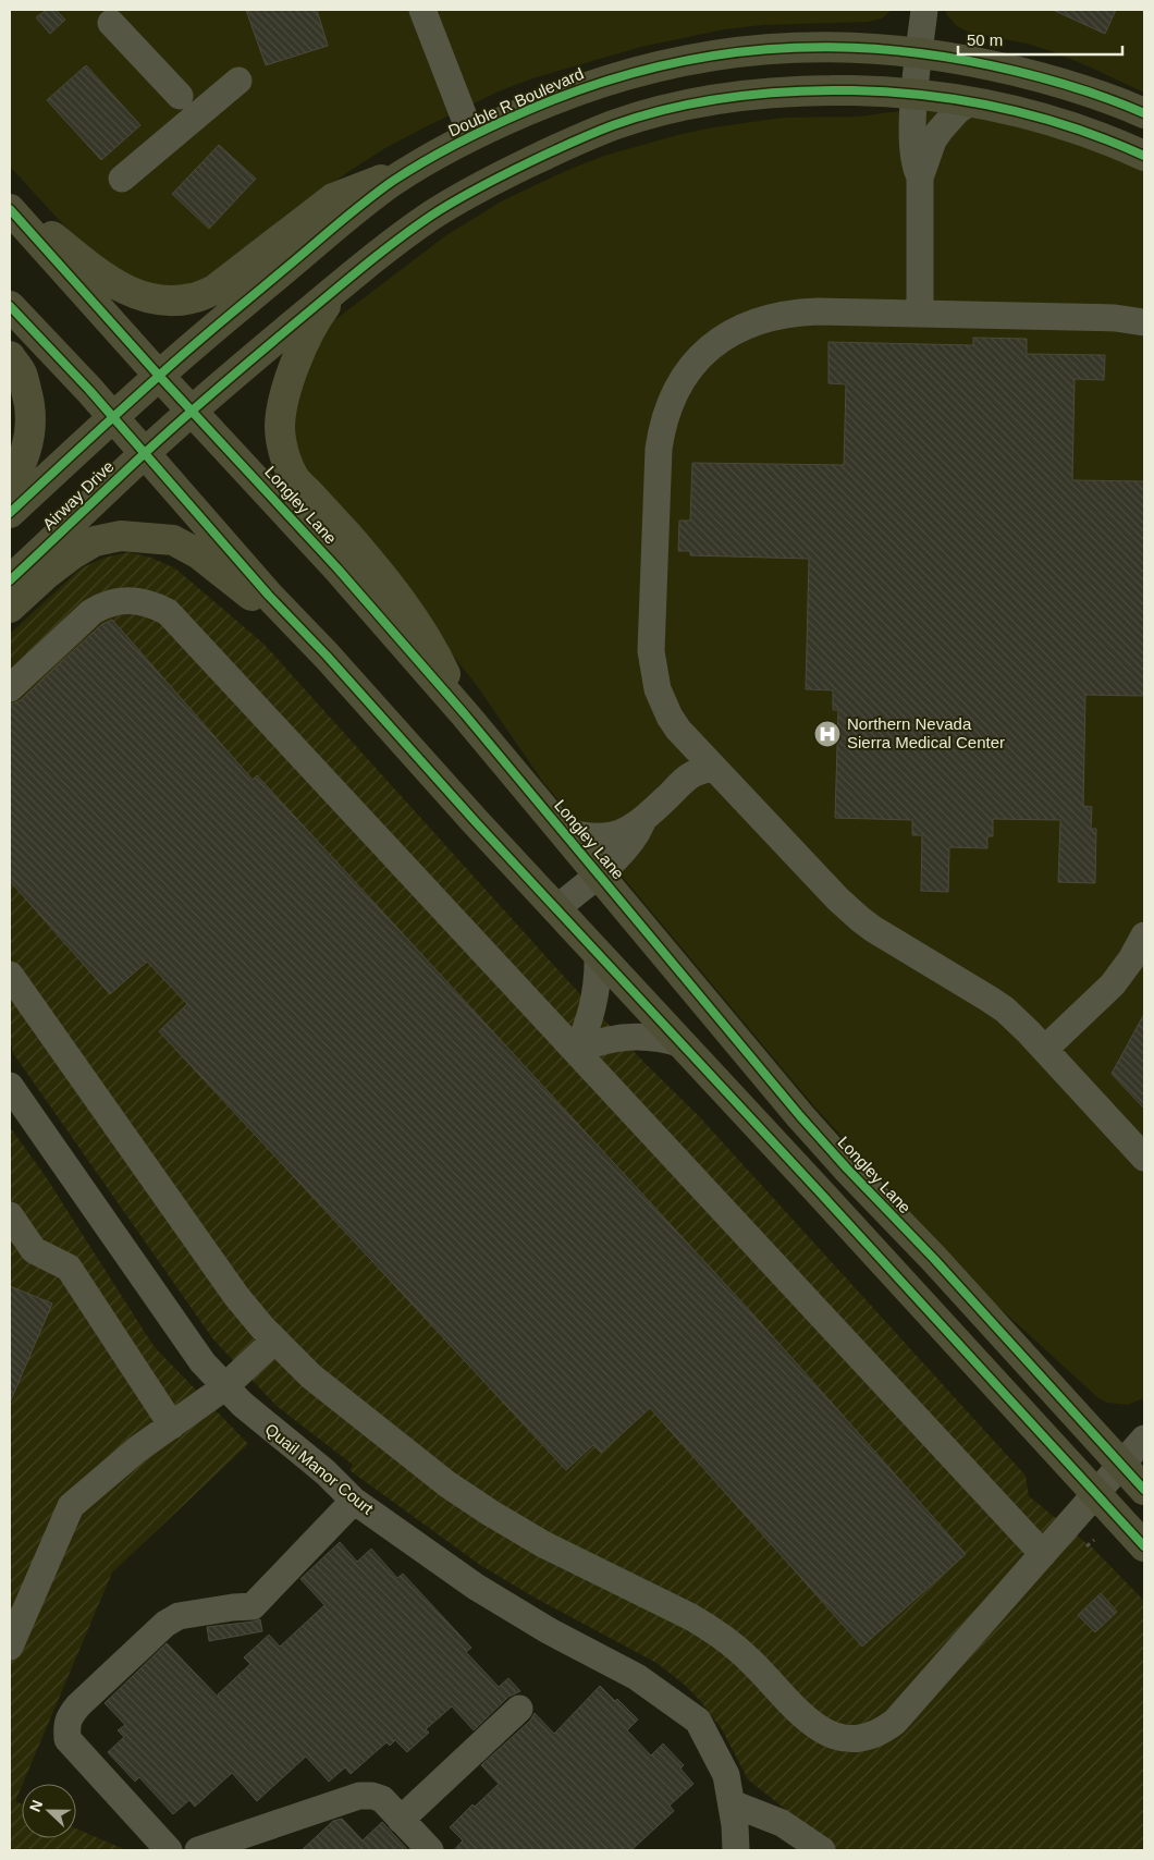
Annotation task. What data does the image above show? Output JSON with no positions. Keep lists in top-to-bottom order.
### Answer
{
  "streets": {
    "main road": ["Double R Boulevard", "Airway Drive", "Longley Lane"],
    "street": ["Quail Manor Court"]
  },
  "crossings": [
    ["Double R Boulevard", "Airway Drive"],
    ["Double R Boulevard", "Longley Lane"],
    ["Airway Drive", "Longley Lane"]
  ],
  "places": {
    "hospital": ["Northern Nevada Sierra Medical Center"]
  },
  "scale_bar": "50 m",
  "north": "left"
}
